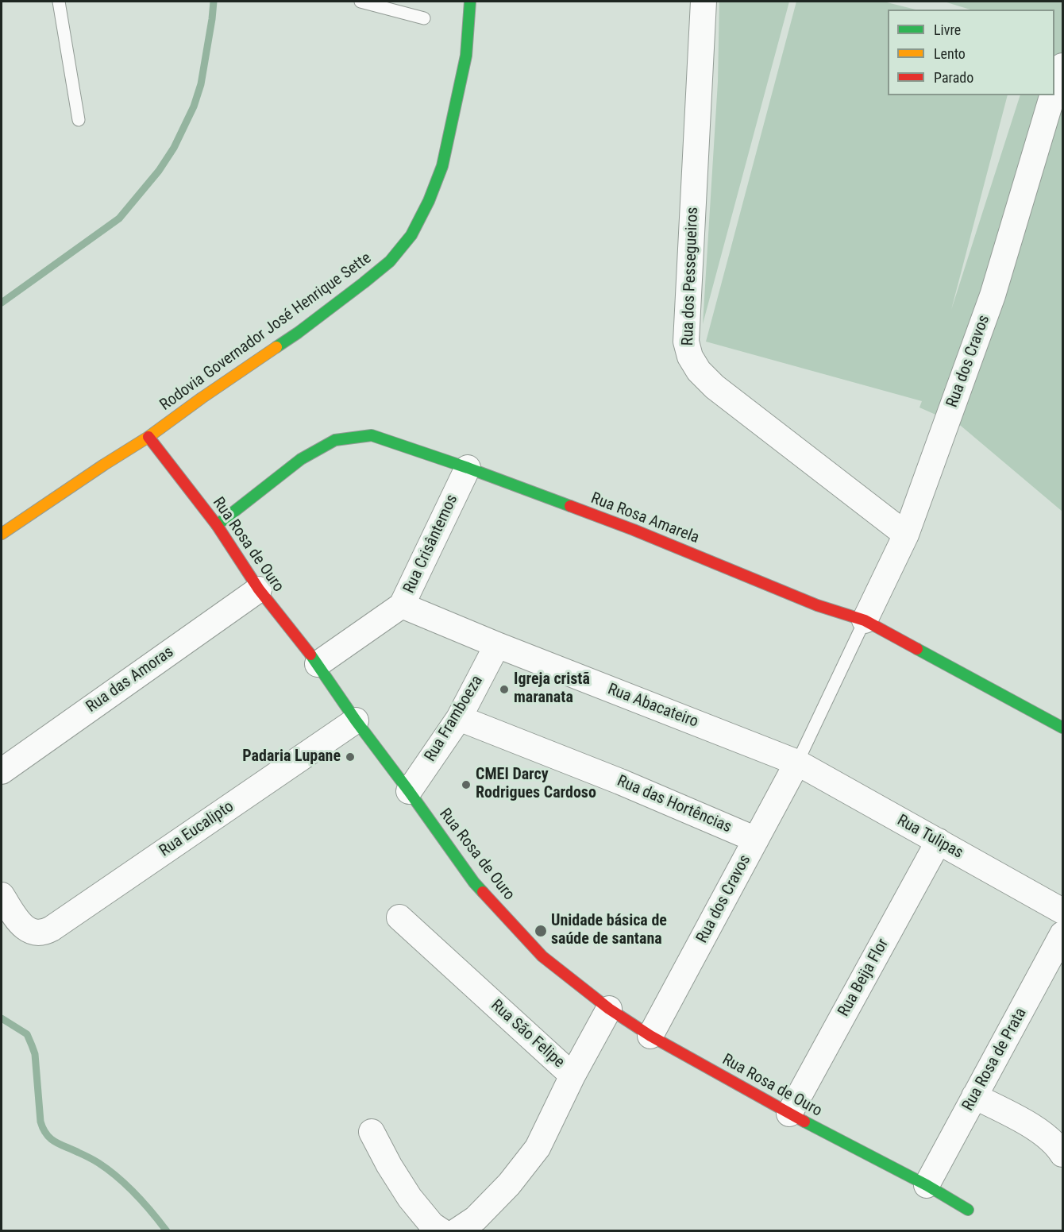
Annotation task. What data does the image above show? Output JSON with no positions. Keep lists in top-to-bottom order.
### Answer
{
  "streets": {
    "street": [
      "Rua dos Pessegueiros",
      "Rodovia Governador José Henrique Sette",
      "Rua dos Cravos",
      "Rua Rosa Amarela",
      "Rua Crisântemos",
      "Rua Rosa de Ouro",
      "Rua das Amoras",
      "Rua Abacateiro",
      "Rua Framboeza",
      "Rua das Hortências",
      "Rua Eucalipto",
      "Rua Tulipas",
      "Rua Beija Flor",
      "Rua São Felipe",
      "Rua Rosa de Prata"
    ]
  },
  "crossings": [
    ["Rua dos Pessegueiros", "Rua dos Cravos"],
    ["Rodovia Governador José Henrique Sette", "Rua Rosa de Ouro"],
    ["Rua dos Cravos", "Rua Rosa Amarela"],
    ["Rua dos Cravos", "Rua Rosa de Ouro"],
    ["Rua dos Cravos", "Rua Abacateiro"],
    ["Rua dos Cravos", "Rua das Hortências"],
    ["Rua dos Cravos", "Rua Tulipas"],
    ["Rua Rosa Amarela", "Rua Crisântemos"],
    ["Rua Rosa Amarela", "Rua Rosa de Ouro"],
    ["Rua Crisântemos", "Rua Rosa de Ouro"],
    ["Rua Crisântemos", "Rua Abacateiro"],
    ["Rua Rosa de Ouro", "Rua das Amoras"],
    ["Rua Rosa de Ouro", "Rua Framboeza"],
    ["Rua Rosa de Ouro", "Rua Eucalipto"],
    ["Rua Rosa de Ouro", "Rua Beija Flor"],
    ["Rua Rosa de Ouro", "Rua Rosa de Prata"],
    ["Rua Abacateiro", "Rua Framboeza"],
    ["Rua Abacateiro", "Rua Tulipas"],
    ["Rua Framboeza", "Rua das Hortências"],
    ["Rua Tulipas", "Rua Beija Flor"]
  ],
  "places": [
    "Igreja cristã maranata",
    "Padaria Lupane",
    "CMEI Darcy Rodrigues Cardoso",
    "Unidade básica de saúde de santana"
  ],
  "legend": ["Livre", "Lento", "Parado"]
}
